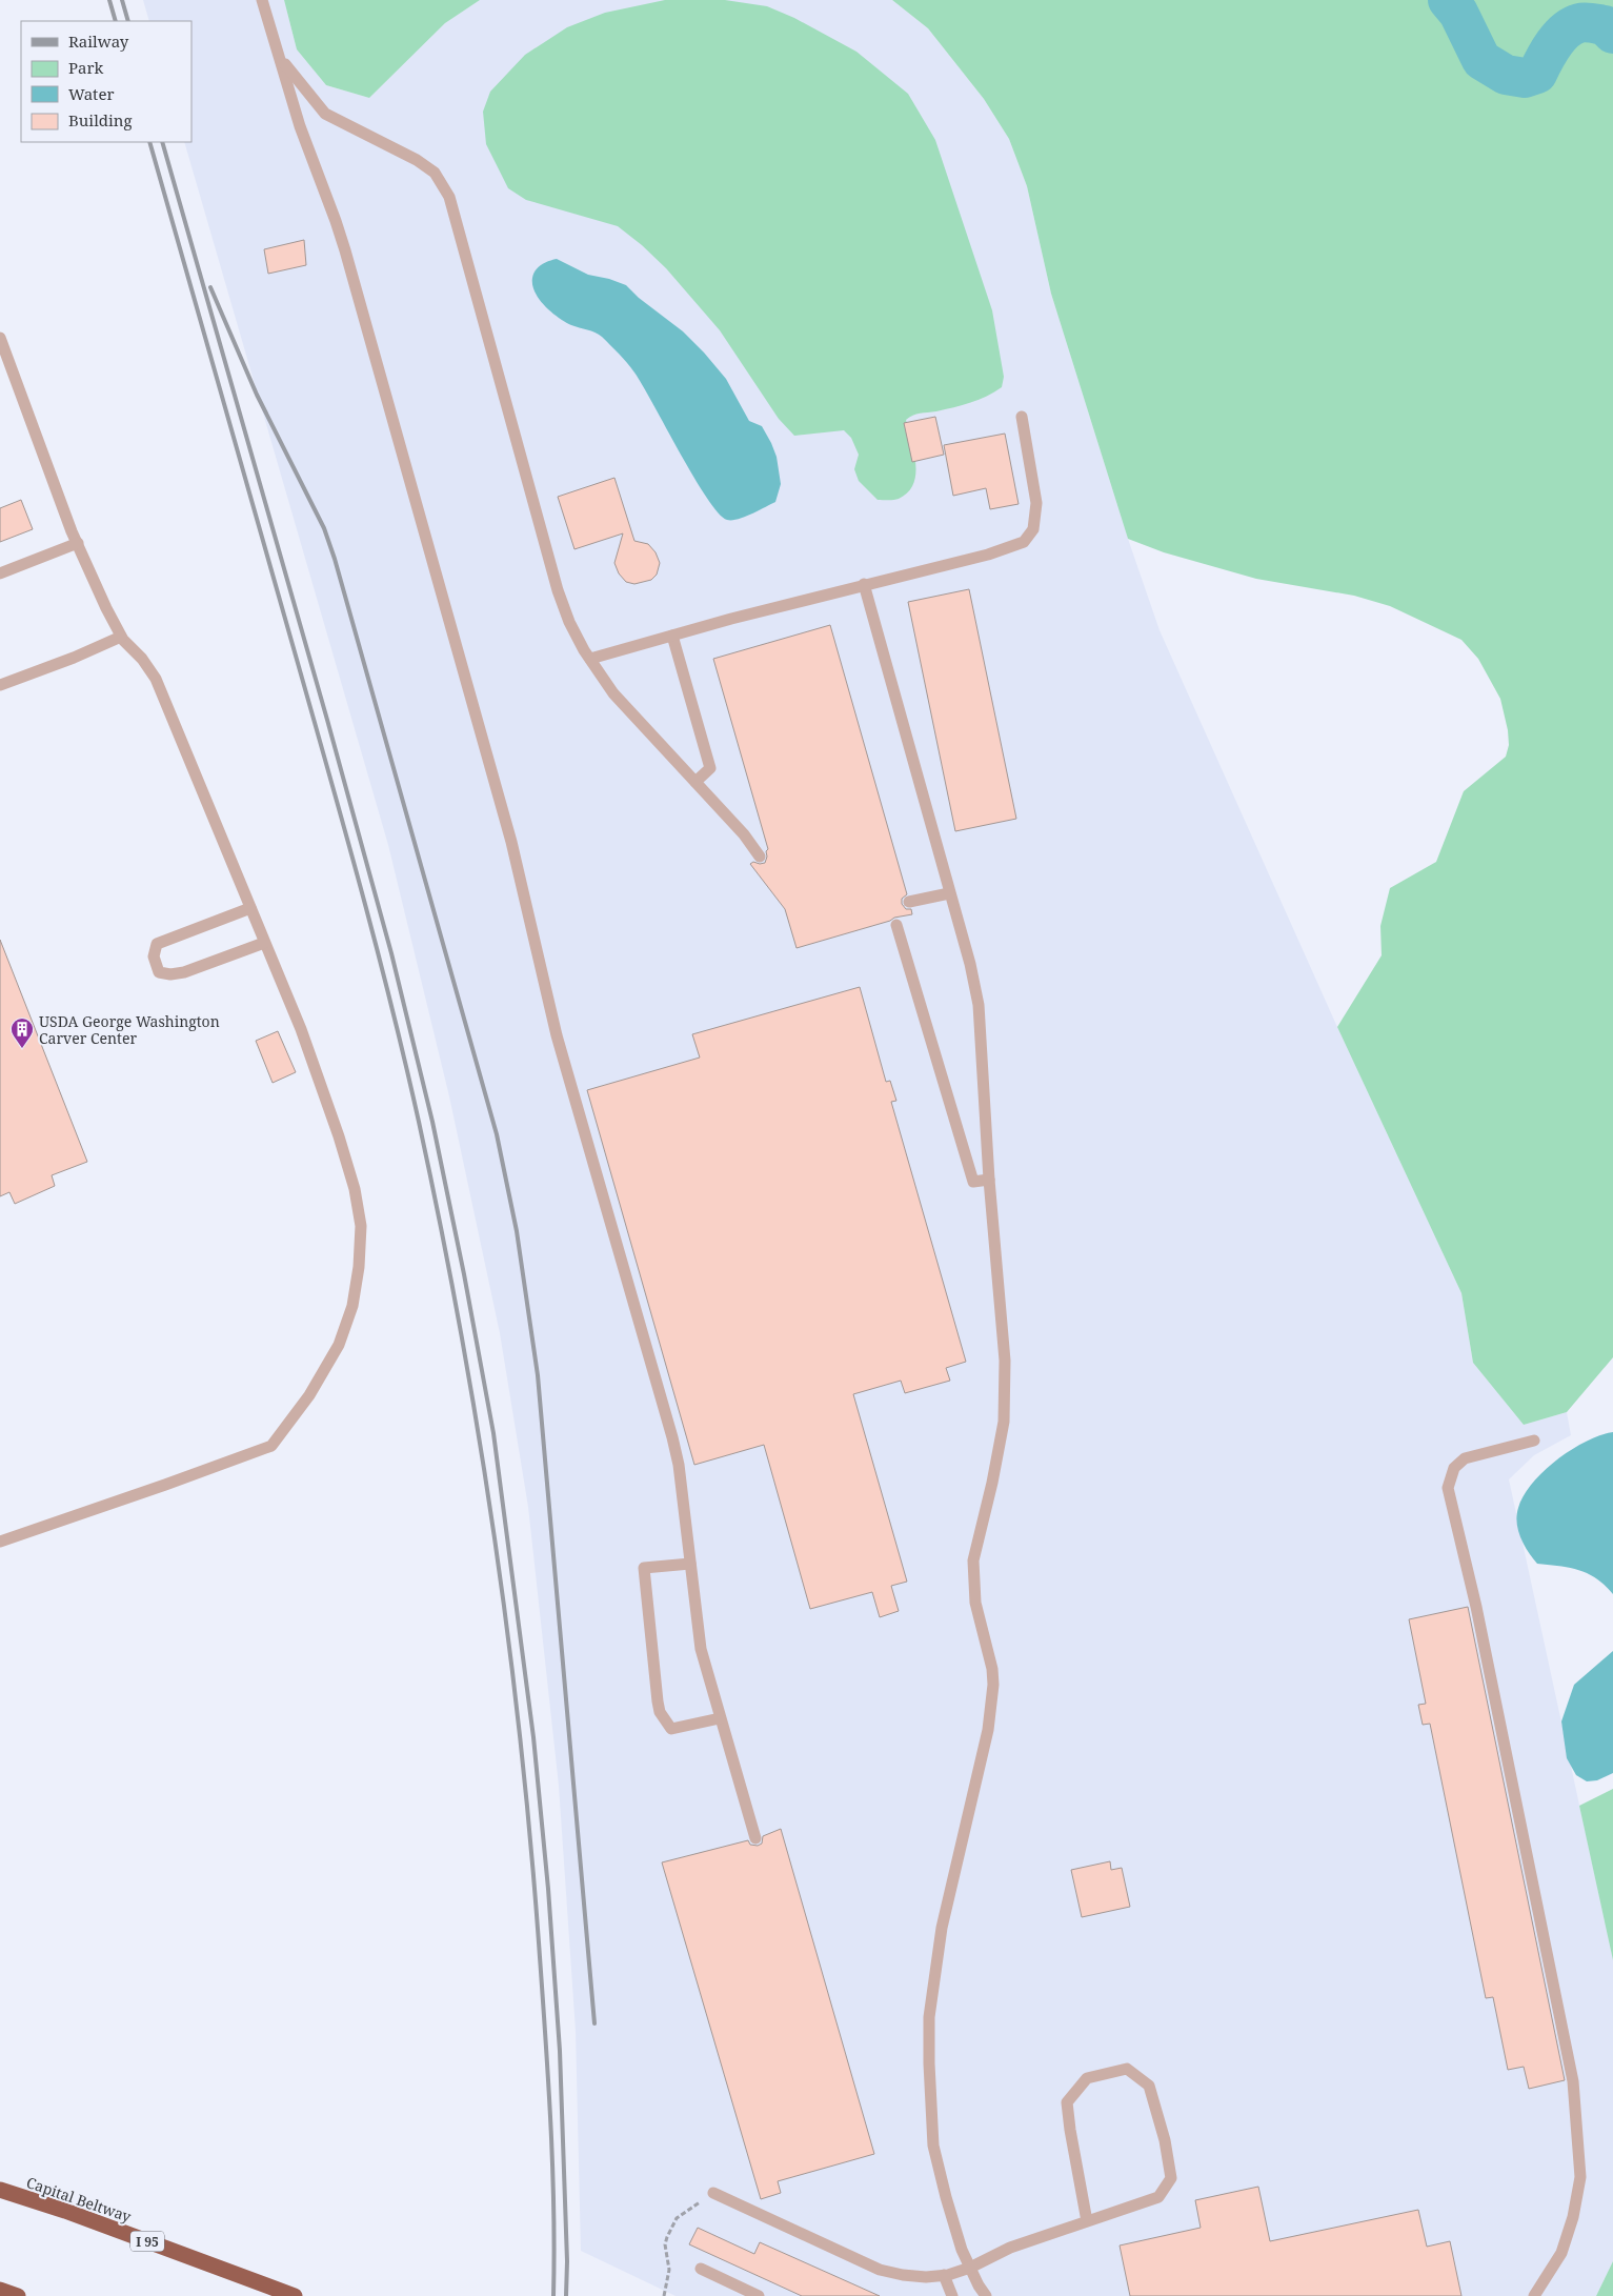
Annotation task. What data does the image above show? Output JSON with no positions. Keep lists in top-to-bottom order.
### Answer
{
  "streets": {
    "highway": ["Capital Beltway", "I 95"]
  },
  "places": {
    "building": ["USDA George Washington Carver Center"]
  },
  "legend": [
    "Railway",
    "Park",
    "Water",
    "Building"
  ]
}
